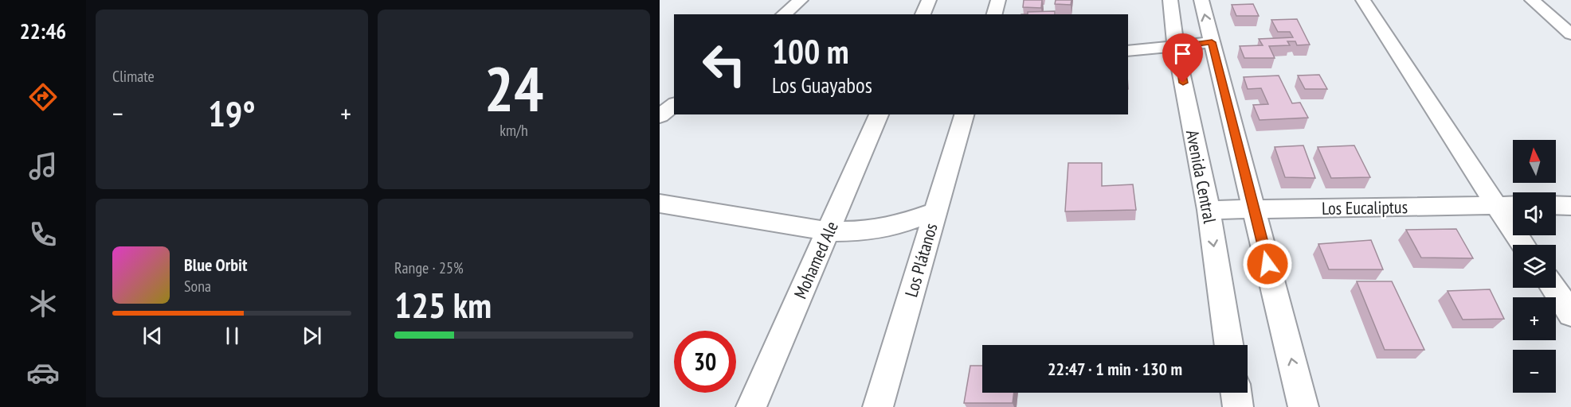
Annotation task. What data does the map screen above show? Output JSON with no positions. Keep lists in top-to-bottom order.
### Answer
{
  "streets": {
    "street": [
      "Avenida Central",
      "Los Eucaliptus",
      "Mohamed Ale",
      "Los Plátanos"
    ]
  },
  "crossings": [
    ["Avenida Central", "Los Eucaliptus"]
  ],
  "north": "top",
  "page": {
    "tabs": "22:46",
    "tile": [
      "Climate",
      ["24", "km/h"],
      ["Range · 25%", "125 km"]
    ],
    "turn": ["100 m", "Los Guayabos"],
    "heat": ["−", "19°", "+"],
    "map_buttons": ["+", "−"],
    "song": ["Blue Orbit", "Sona"],
    "limit": "30",
    "trip": "22:47 · 1 min · 130 m"
  }
}
